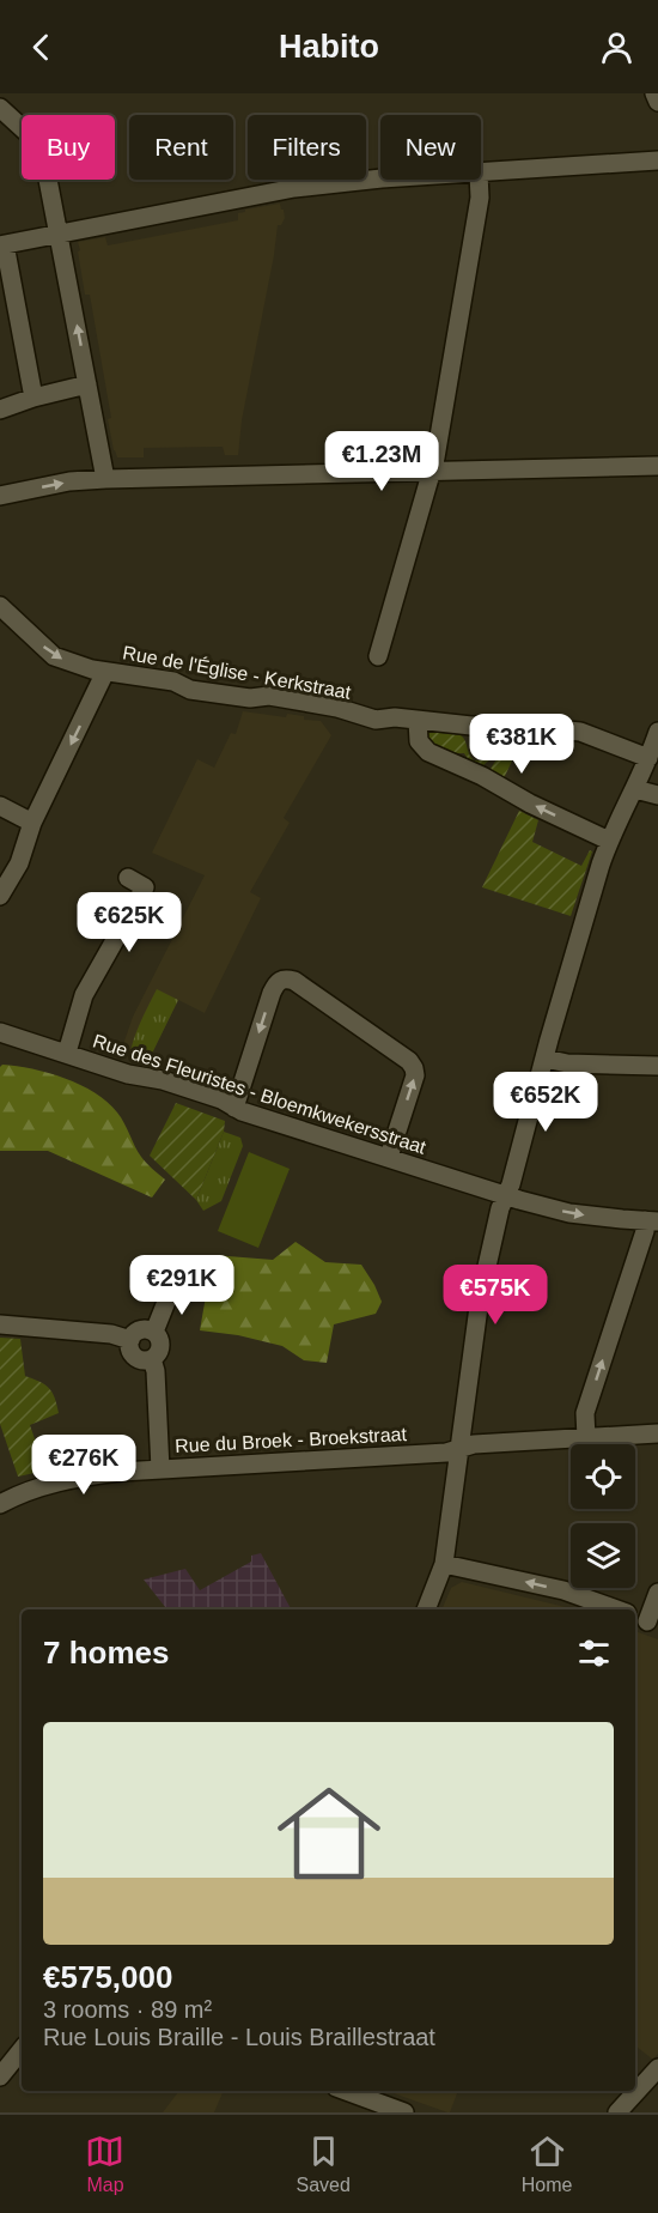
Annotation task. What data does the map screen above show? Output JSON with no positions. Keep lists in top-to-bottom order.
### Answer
{
  "streets": {
    "street": ["Rue de l'Église - Kerkstraat", "Rue des Fleuristes - Bloemkwekersstraat", "Rue du Broek - Broekstraat"]
  },
  "page": {
    "header": "Habito",
    "chip": [
      "Buy",
      "Rent",
      "Filters",
      "New"
    ],
    "price": [
      "€1.23M",
      "€381K",
      "€625K",
      "€652K",
      "€291K",
      "€575K",
      "€276K"
    ],
    "heading": "7 homes",
    "list": [
      {
        "name": "€575,000",
        "note": "3 rooms · 89 m² · Rue Louis Braille - Louis Braillestraat"
      }
    ],
    "tabs": ["Map", "Saved", "Home"]
  }
}
